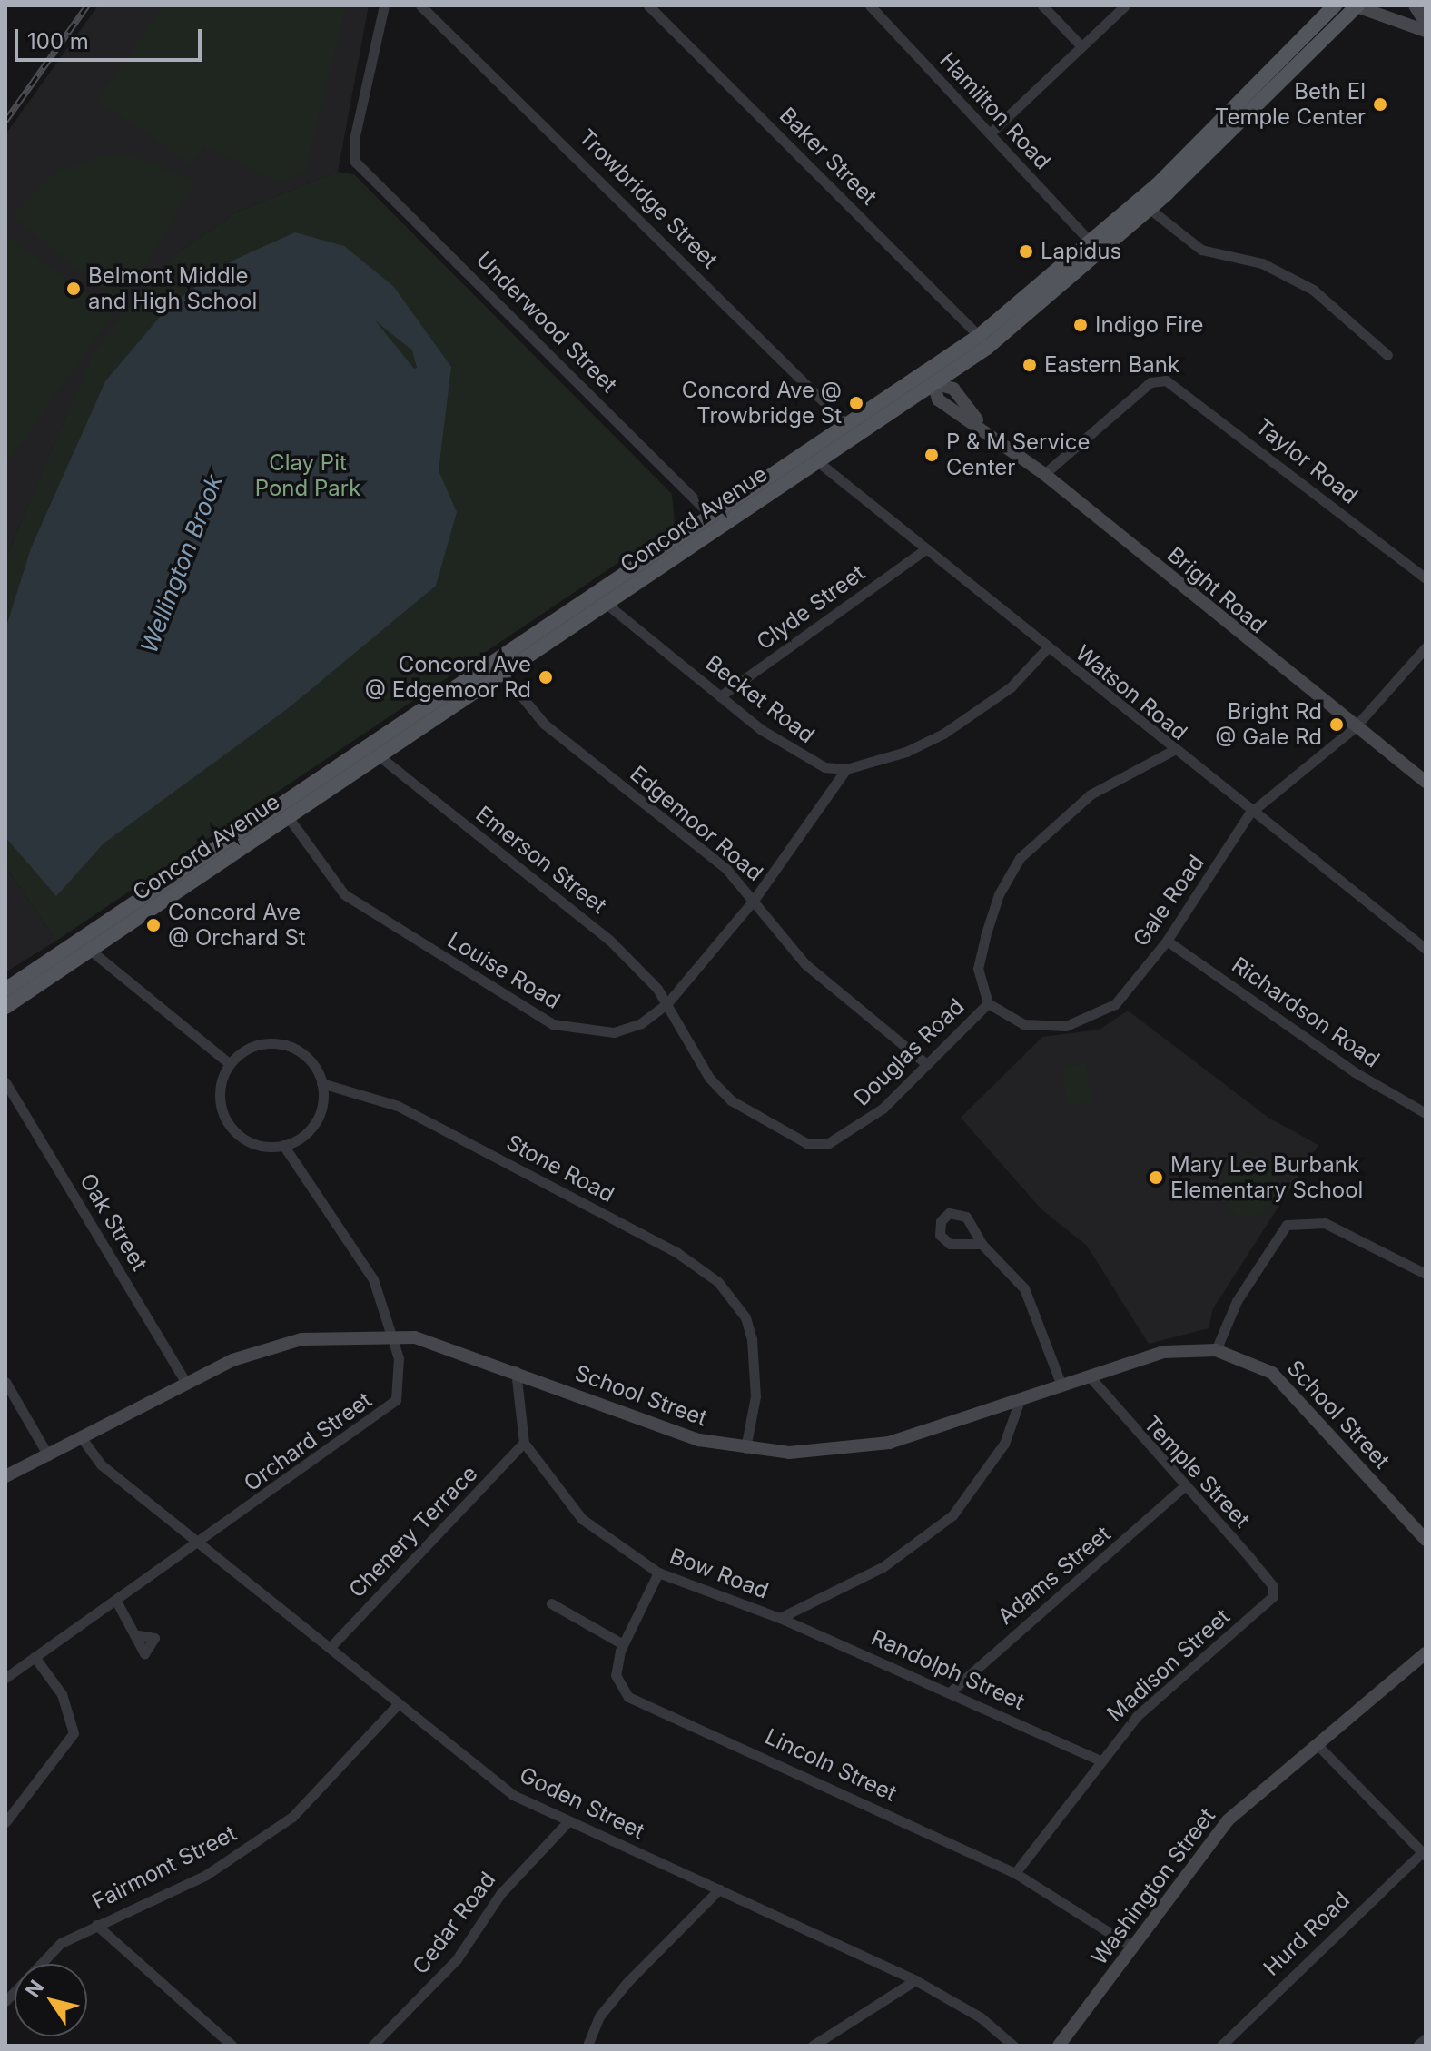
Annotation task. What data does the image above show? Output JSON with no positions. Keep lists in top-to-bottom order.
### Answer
{
  "streets": {
    "main road": ["Concord Avenue"],
    "street": [
      "Hamilton Road",
      "Baker Street",
      "Trowbridge Street",
      "Underwood Street",
      "Taylor Road",
      "Bright Road",
      "Clyde Street",
      "Watson Road",
      "Becket Road",
      "Edgemoor Road",
      "Emerson Street",
      "Gale Road",
      "Louise Road",
      "Richardson Road",
      "Douglas Road",
      "Stone Road",
      "Oak Street",
      "School Street",
      "Orchard Street",
      "Temple Street",
      "Chenery Terrace",
      "Bow Road",
      "Adams Street",
      "Madison Street",
      "Randolph Street",
      "Lincoln Street",
      "Goden Street",
      "Fairmont Street",
      "Washington Street",
      "Cedar Road",
      "Hurd Road"
    ]
  },
  "crossings": [
    ["Hamilton Road", "Concord Avenue"],
    ["Baker Street", "Concord Avenue"],
    ["Trowbridge Street", "Concord Avenue"],
    ["Underwood Street", "Concord Avenue"],
    ["Taylor Road", "Bright Road"],
    ["Concord Avenue", "Bright Road"],
    ["Concord Avenue", "Watson Road"],
    ["Concord Avenue", "Becket Road"],
    ["Concord Avenue", "Edgemoor Road"],
    ["Concord Avenue", "Emerson Street"],
    ["Concord Avenue", "Louise Road"],
    ["Bright Road", "Gale Road"],
    ["Clyde Street", "Watson Road"],
    ["Clyde Street", "Becket Road"],
    ["Watson Road", "Gale Road"],
    ["Watson Road", "Douglas Road"],
    ["Becket Road", "Louise Road"],
    ["Edgemoor Road", "Louise Road"],
    ["Edgemoor Road", "Douglas Road"],
    ["Emerson Street", "Louise Road"],
    ["Emerson Street", "Douglas Road"],
    ["Gale Road", "Richardson Road"],
    ["Gale Road", "Douglas Road"],
    ["Louise Road", "Douglas Road"],
    ["Stone Road", "School Street"],
    ["Stone Road", "Orchard Street"],
    ["Oak Street", "School Street"],
    ["School Street", "Orchard Street"],
    ["School Street", "Temple Street"],
    ["School Street", "Bow Road"],
    ["School Street", "Goden Street"],
    ["Orchard Street", "Goden Street"],
    ["Temple Street", "Adams Street"],
    ["Temple Street", "Madison Street"],
    ["Chenery Terrace", "Bow Road"],
    ["Chenery Terrace", "Goden Street"],
    ["Bow Road", "Randolph Street"],
    ["Bow Road", "Lincoln Street"],
    ["Adams Street", "Randolph Street"],
    ["Madison Street", "Randolph Street"],
    ["Madison Street", "Lincoln Street"],
    ["Lincoln Street", "Washington Street"],
    ["Goden Street", "Fairmont Street"],
    ["Goden Street", "Cedar Road"]
  ],
  "water": ["Wellington Brook"],
  "parks": ["Clay Pit Pond Park"],
  "places": [
    "Beth El Temple Center",
    "Lapidus",
    "Belmont Middle and High School",
    "Indigo Fire",
    "Eastern Bank",
    "Concord Ave @ Trowbridge St",
    "P & M Service Center",
    "Concord Ave @ Edgemoor Rd",
    "Bright Rd @ Gale Rd",
    "Concord Ave @ Orchard St",
    "Mary Lee Burbank Elementary School"
  ],
  "scale_bar": "100 m",
  "north": "top left"
}
